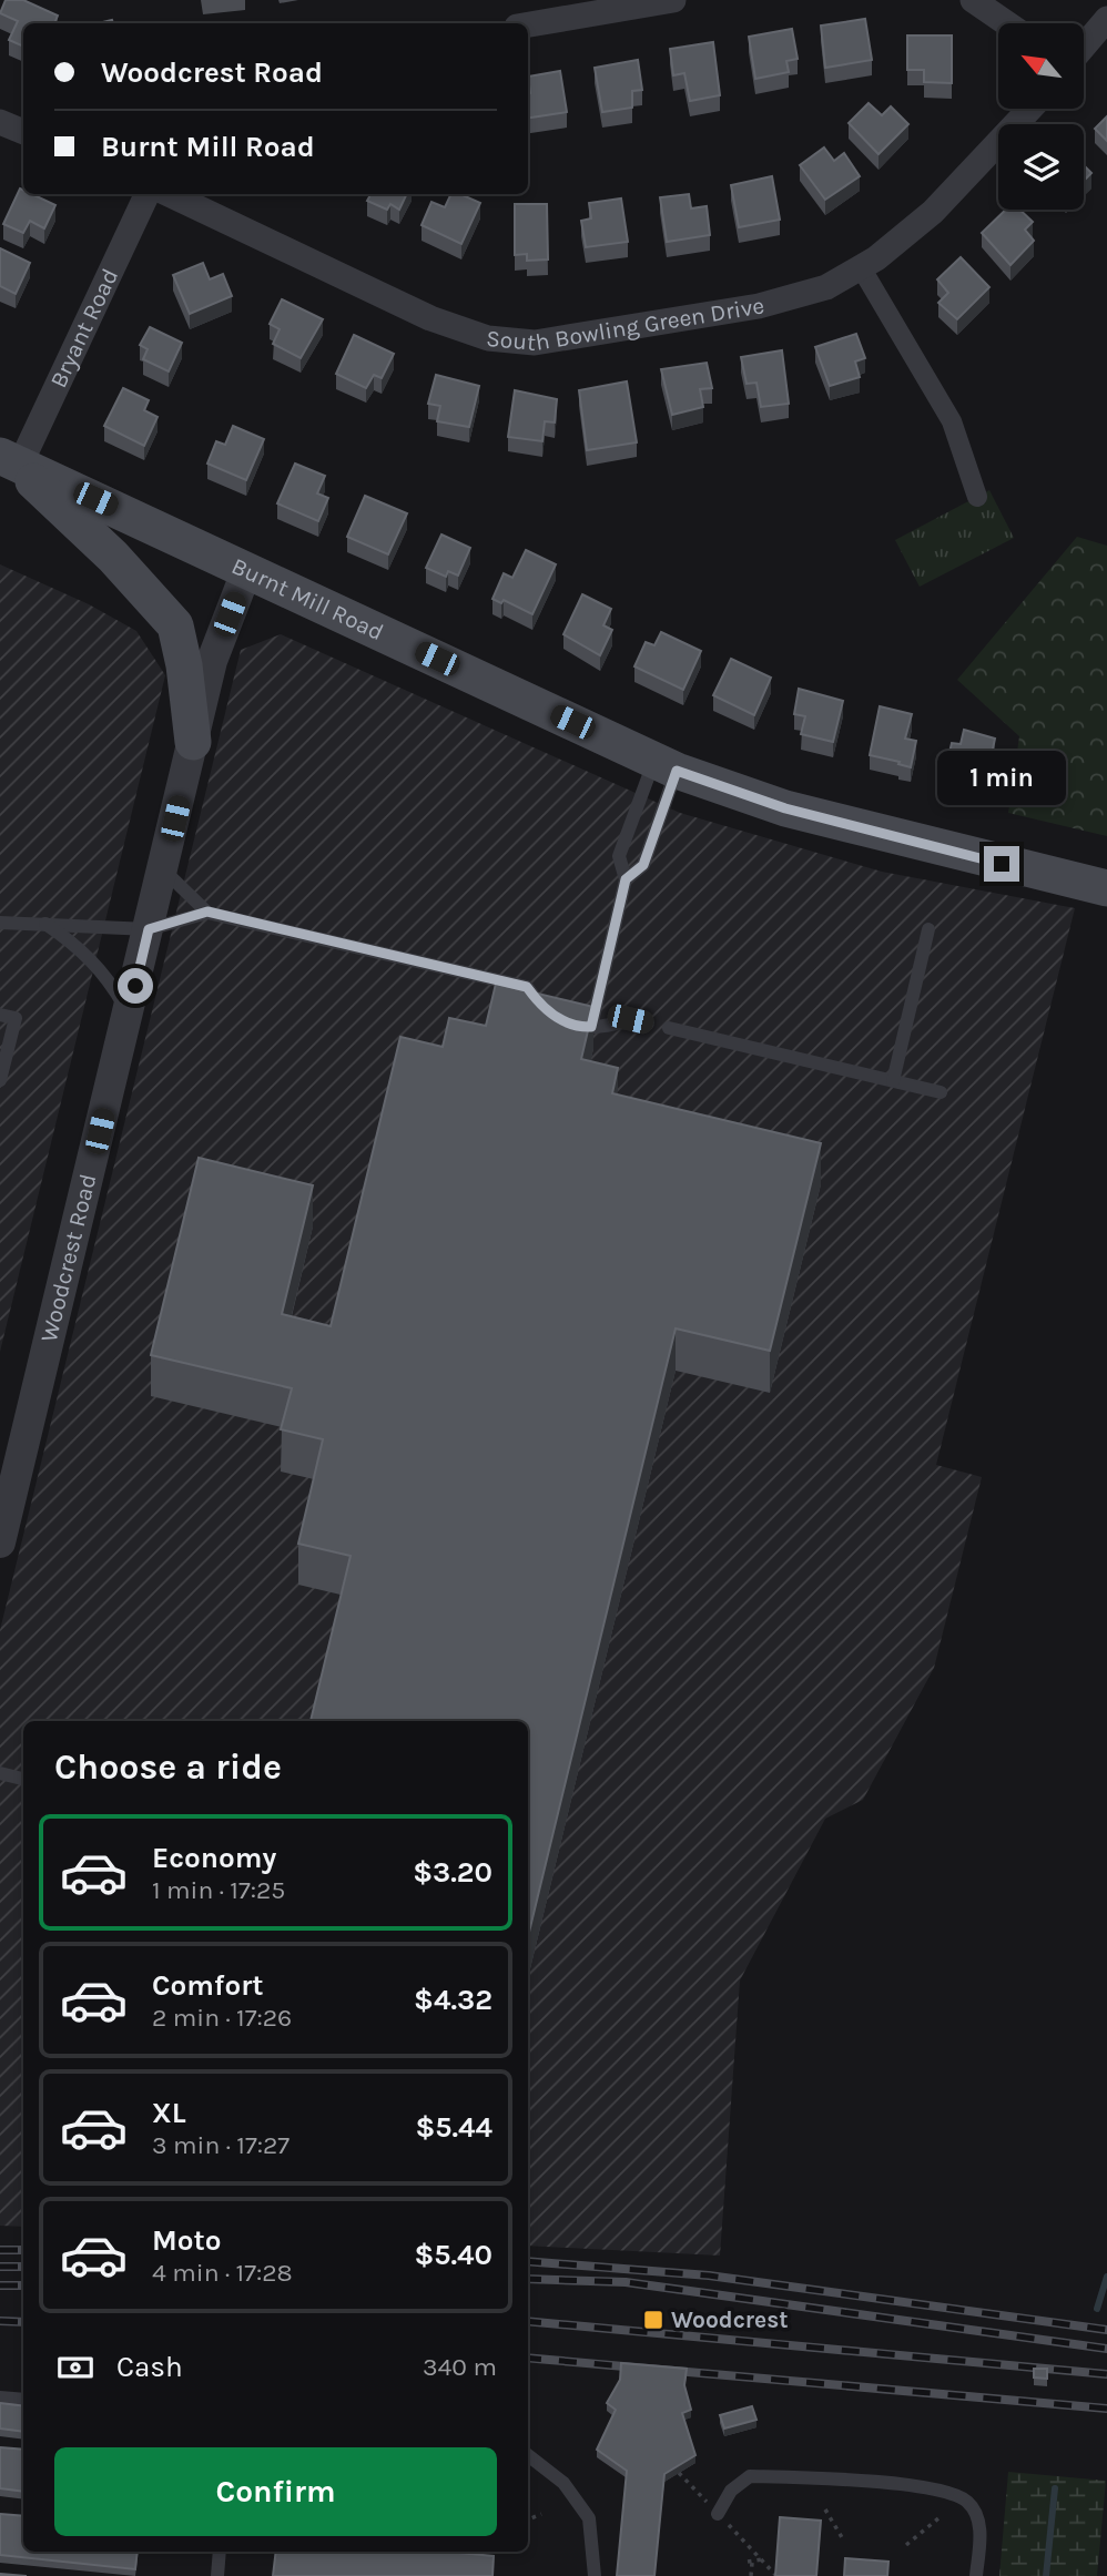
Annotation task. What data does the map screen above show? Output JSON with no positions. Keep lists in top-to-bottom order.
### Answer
{
  "streets": {
    "main road": ["Burnt Mill Road"],
    "street": ["South Bowling Green Drive", "Bryant Road", "Woodcrest Road"]
  },
  "crossings": [
    ["Bryant Road", "Burnt Mill Road"],
    ["Burnt Mill Road", "Woodcrest Road"]
  ],
  "places": {
    "transit": ["Woodcrest"]
  },
  "north": "top left",
  "page": {
    "banner": ["Woodcrest Road", "Burnt Mill Road"],
    "bubble": "1 min",
    "heading": "Choose a ride",
    "list": [
      {
        "name": "Economy",
        "note": "1 min · 17:25",
        "value": "$3.20"
      },
      {
        "name": "Comfort",
        "note": "2 min · 17:26",
        "value": "$4.32"
      },
      {
        "name": "XL",
        "note": "3 min · 17:27",
        "value": "$5.44"
      },
      {
        "name": "Moto",
        "note": "4 min · 17:28",
        "value": "$5.40"
      }
    ],
    "pay": ["Cash", "340 m"],
    "buttons": "Confirm"
  }
}
